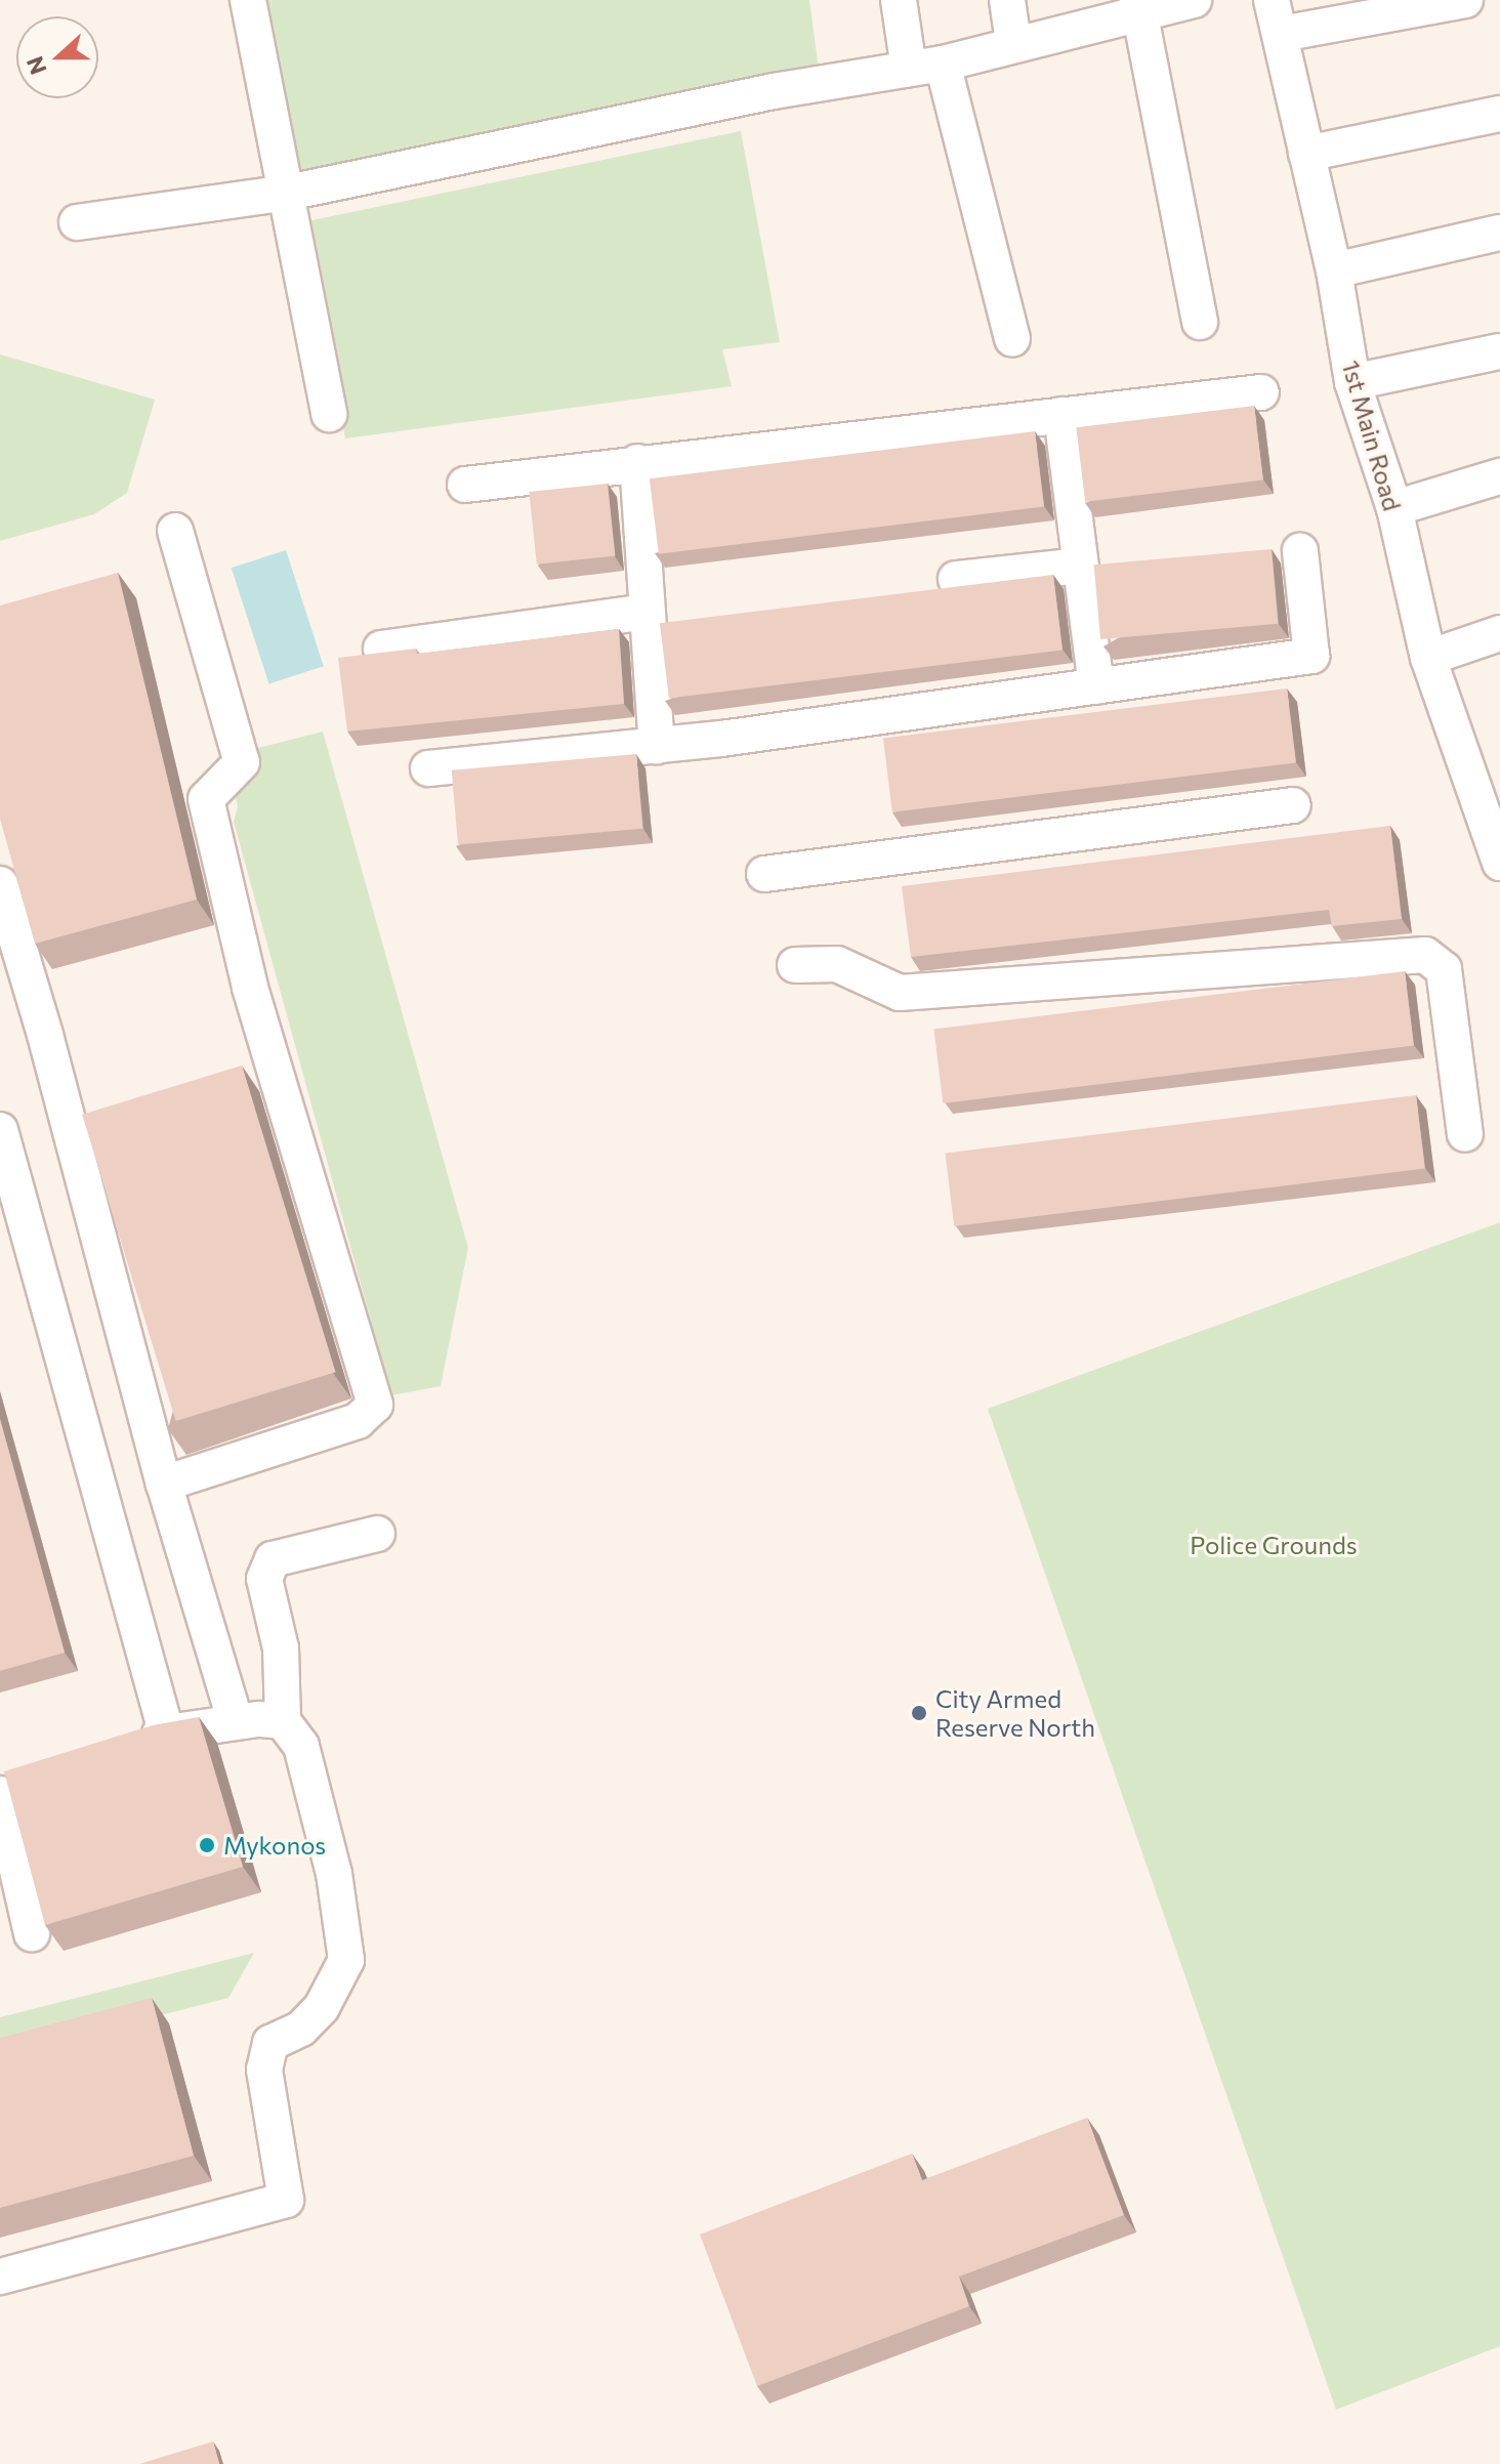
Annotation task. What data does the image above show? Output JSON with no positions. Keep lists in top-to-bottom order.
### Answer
{
  "streets": {
    "street": ["1st Main Road"]
  },
  "parks": ["Police Grounds"],
  "places": ["City Armed Reserve North", "Mykonos"],
  "north": "left"
}
